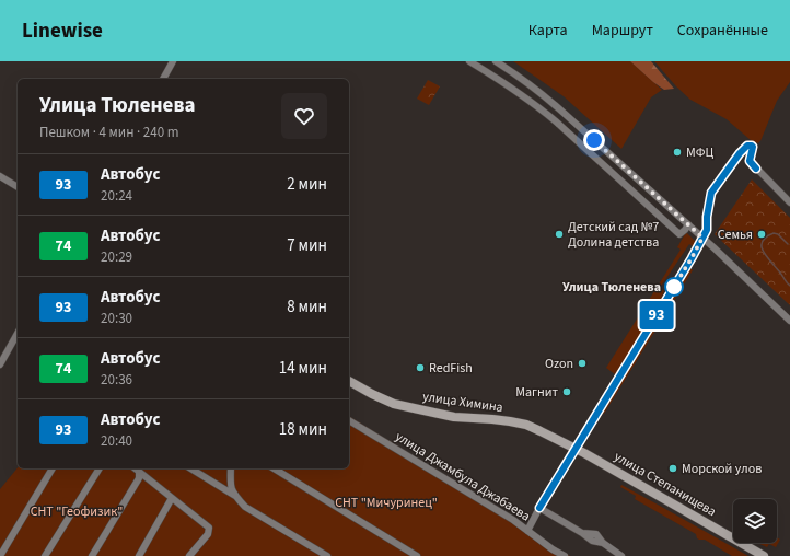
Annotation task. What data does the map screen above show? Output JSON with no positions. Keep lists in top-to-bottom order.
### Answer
{
  "streets": {
    "street": ["улица Химина", "улица Джамбула Джабаева", "улица Степанищева"]
  },
  "crossings": [
    ["улица Химина", "улица Степанищева"]
  ],
  "parks": ["СНТ \"Мичуринец\"", "СНТ \"Геофизик\""],
  "places": [
    "МФЦ",
    "Детский сад №7 Долина детства",
    "Семья",
    "Улица Тюленева",
    "Ozon",
    "RedFish",
    "Магнит",
    "Морской улов"
  ],
  "lines": ["bus line 93"],
  "page": {
    "header": "Linewise",
    "nav": ["Карта", "Маршрут", "Сохранённые"],
    "on_map": "93",
    "heading": ["Улица Тюленева", "Пешком · 4 мин · 240 m"],
    "list": [
      {
        "mark": "93",
        "name": "Автобус",
        "note": "20:24",
        "value": "2 мин"
      },
      {
        "mark": "74",
        "name": "Автобус",
        "note": "20:29",
        "value": "7 мин"
      },
      {
        "mark": "93",
        "name": "Автобус",
        "note": "20:30",
        "value": "8 мин"
      },
      {
        "mark": "74",
        "name": "Автобус",
        "note": "20:36",
        "value": "14 мин"
      },
      {
        "mark": "93",
        "name": "Автобус",
        "note": "20:40",
        "value": "18 мин"
      }
    ]
  }
}
